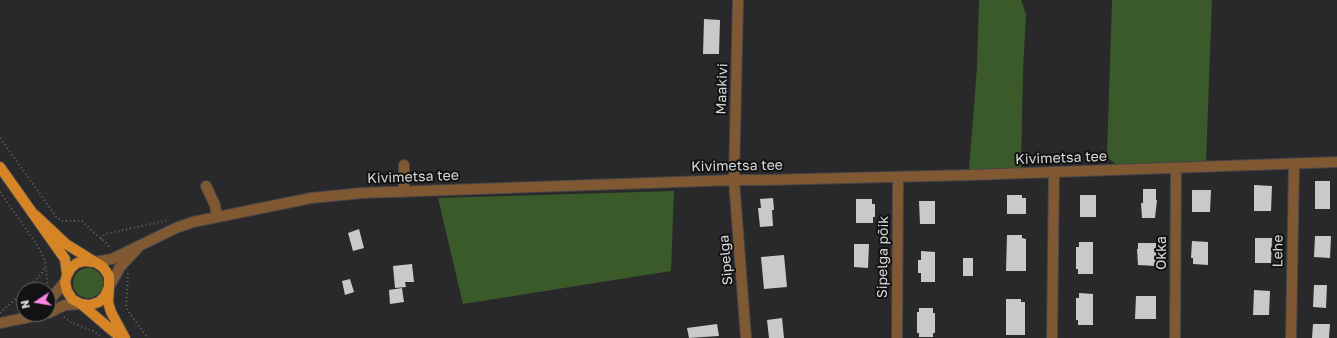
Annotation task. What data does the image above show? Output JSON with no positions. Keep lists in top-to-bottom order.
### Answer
{
  "streets": {
    "street": [
      "Maakivi",
      "Kivimetsa tee",
      "Lehe",
      "Okka",
      "Sipelga põik",
      "Sipelga"
    ]
  },
  "crossings": [
    ["Maakivi", "Kivimetsa tee"],
    ["Maakivi", "Sipelga"],
    ["Kivimetsa tee", "Lehe"],
    ["Kivimetsa tee", "Okka"],
    ["Kivimetsa tee", "Sipelga põik"],
    ["Kivimetsa tee", "Sipelga"]
  ],
  "north": "left"
}
